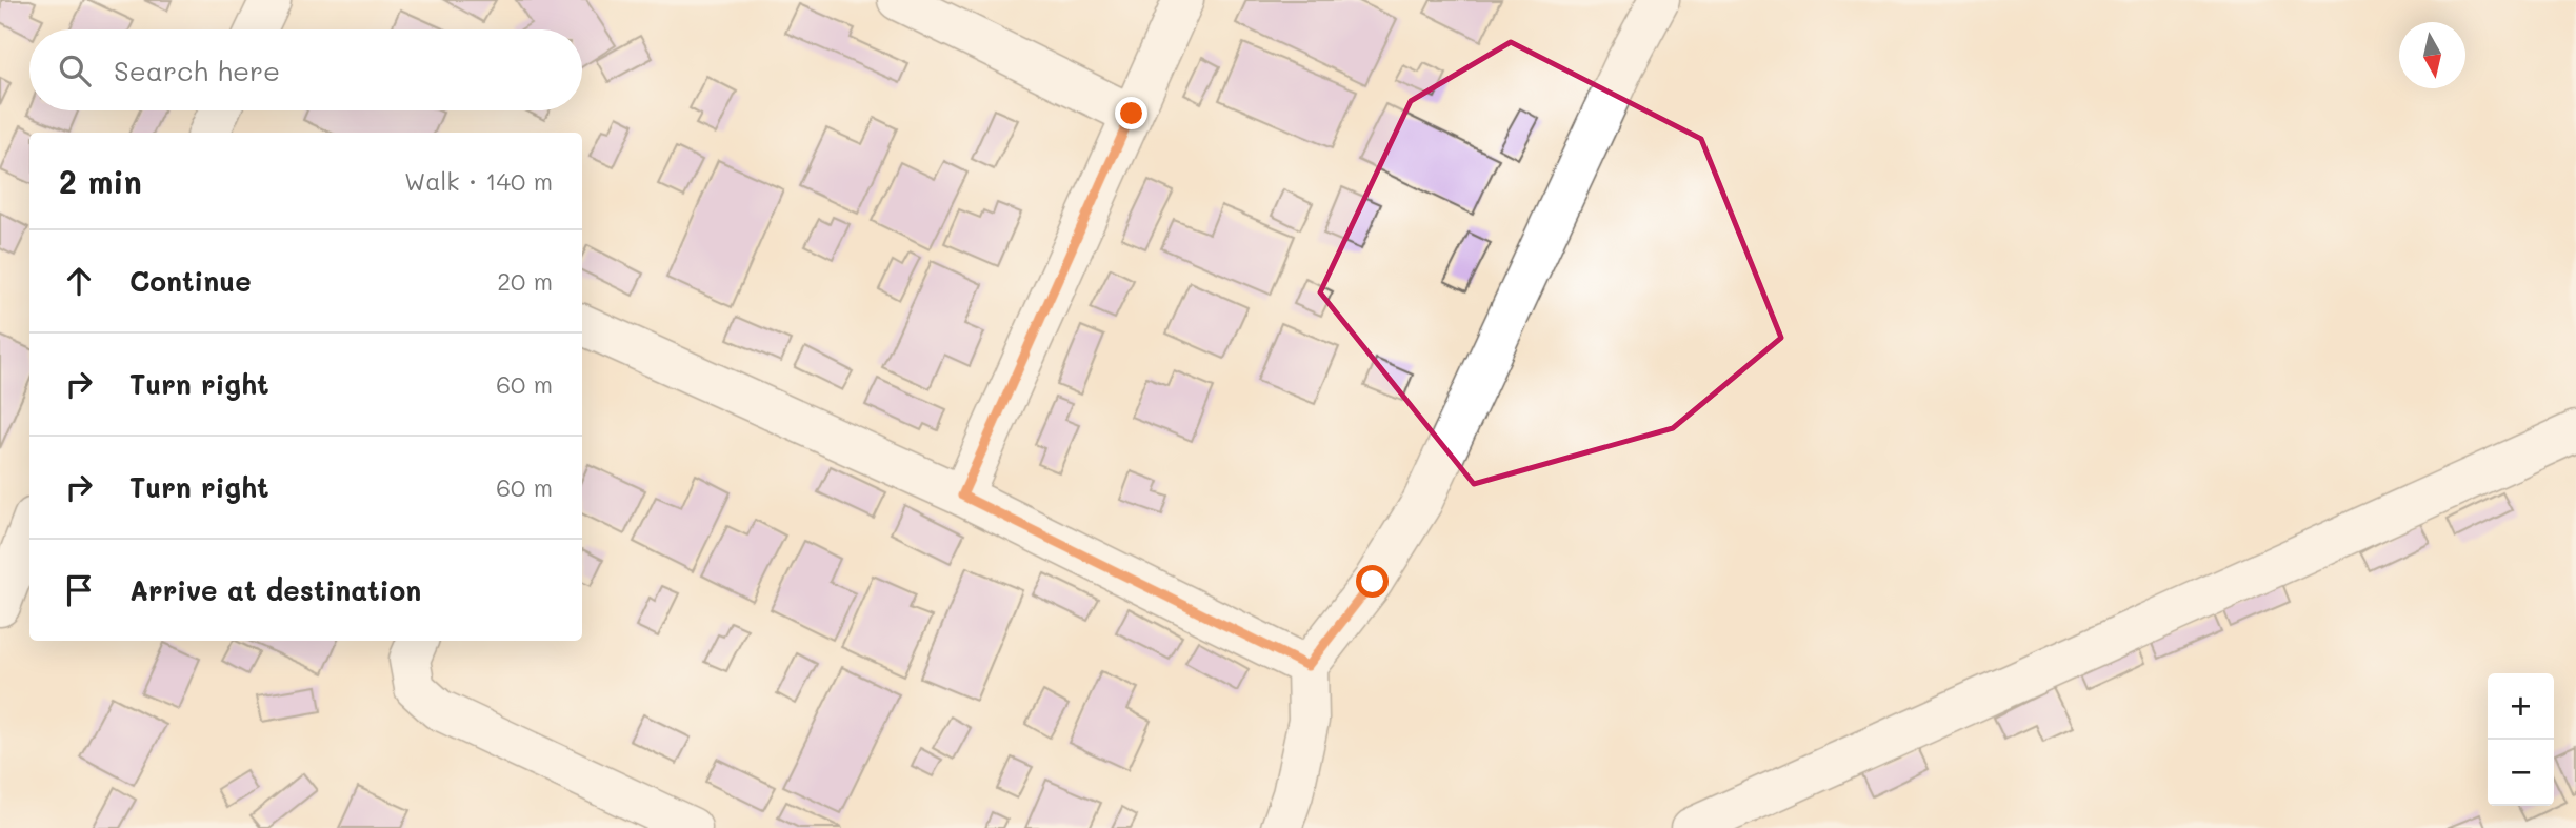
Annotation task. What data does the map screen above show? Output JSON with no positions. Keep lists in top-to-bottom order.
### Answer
{
  "north": "bottom",
  "page": {
    "search": "Search here",
    "heading": ["2 min", "Walk · 140 m"],
    "list": [
      ["Continue", "20 m"],
      ["Turn right", "60 m"],
      ["Turn right", "60 m"],
      "Arrive at destination"
    ],
    "map_buttons": ["+", "−"]
  }
}
